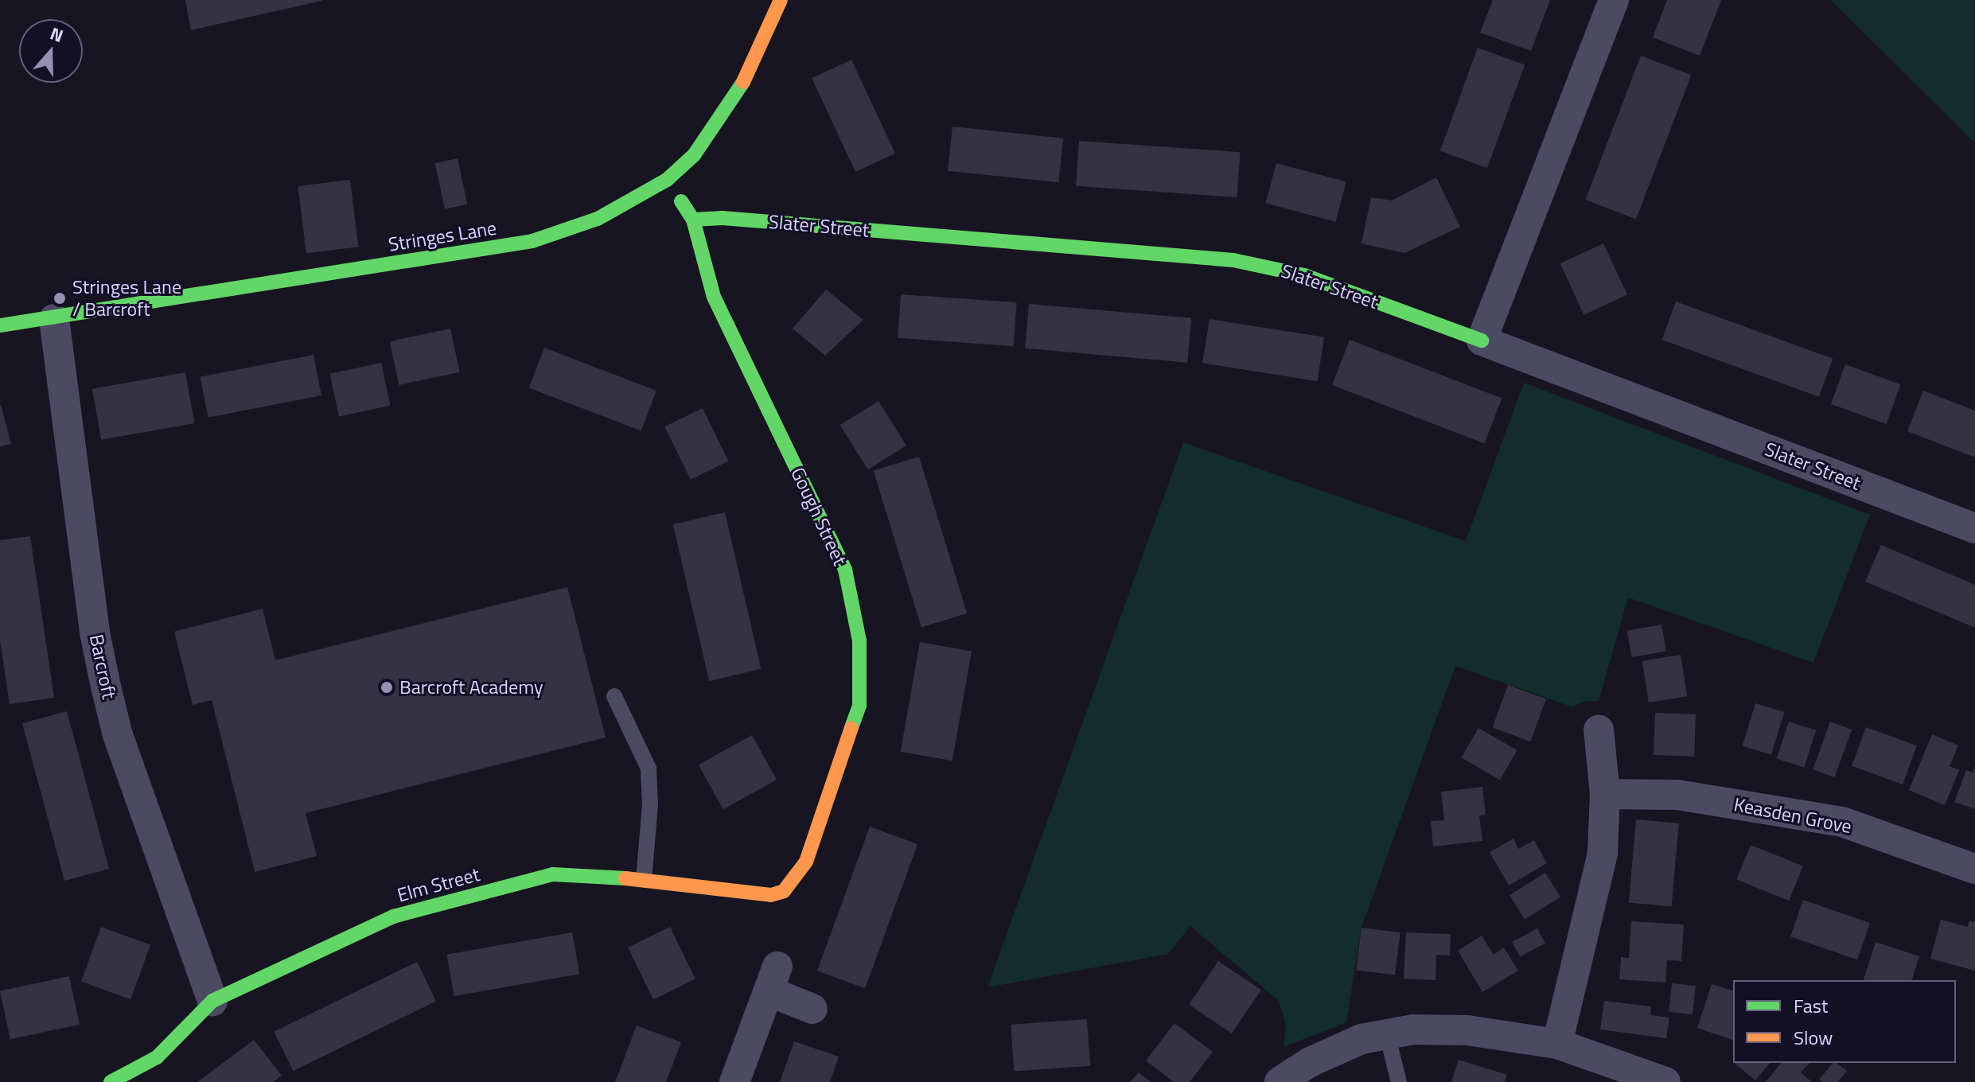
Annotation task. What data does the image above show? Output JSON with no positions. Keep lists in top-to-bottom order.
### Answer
{
  "streets": {
    "street": [
      "Slater Street",
      "Stringes Lane",
      "Gough Street",
      "Barcroft",
      "Keasden Grove",
      "Elm Street"
    ]
  },
  "crossings": [
    ["Slater Street", "Gough Street"],
    ["Stringes Lane", "Barcroft"],
    ["Gough Street", "Elm Street"],
    ["Barcroft", "Elm Street"]
  ],
  "places": ["Stringes Lane / Barcroft", "Barcroft Academy"],
  "legend": ["Fast", "Slow"],
  "north": "top"
}
